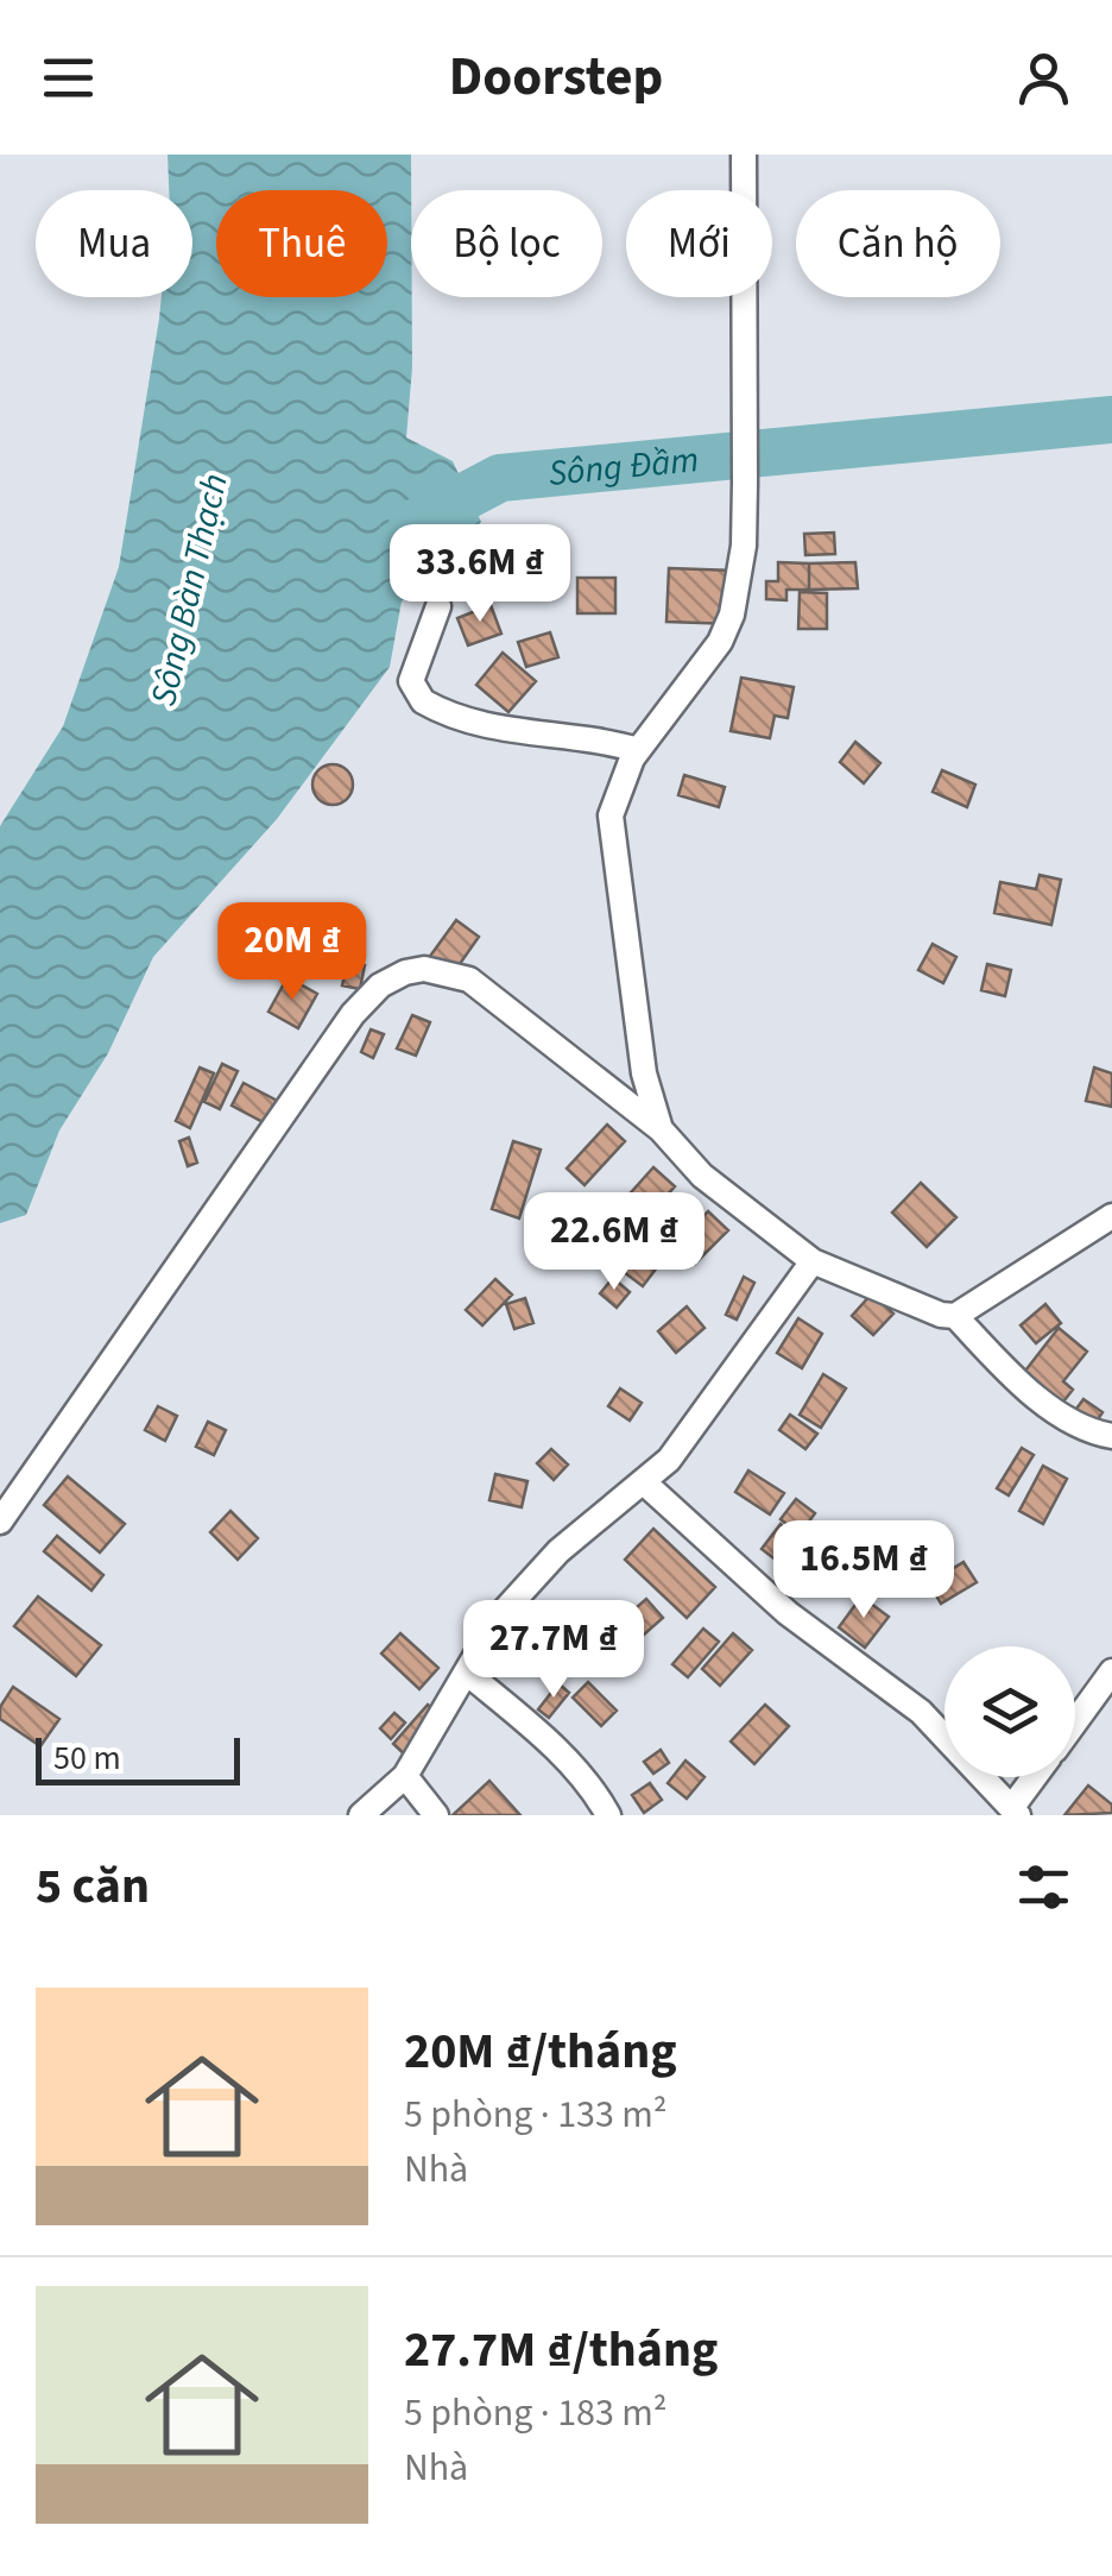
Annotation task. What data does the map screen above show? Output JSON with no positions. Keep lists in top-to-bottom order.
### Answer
{
  "water": ["Sông Đầm", "Sông Bàn Thạch"],
  "scale_bar": "50 m",
  "page": {
    "header": "Doorstep",
    "chip": [
      "Mua",
      "Thuê",
      "Bộ lọc",
      "Mới",
      "Căn hộ"
    ],
    "price": [
      "33.6M ₫",
      "20M ₫",
      "22.6M ₫",
      "16.5M ₫",
      "27.7M ₫"
    ],
    "scale": "50 m",
    "heading": "5 căn",
    "list": [
      {
        "name": "20M ₫/tháng",
        "note": "5 phòng · 133 m² · Nhà"
      },
      {
        "name": "27.7M ₫/tháng",
        "note": "5 phòng · 183 m² · Nhà"
      }
    ]
  }
}
